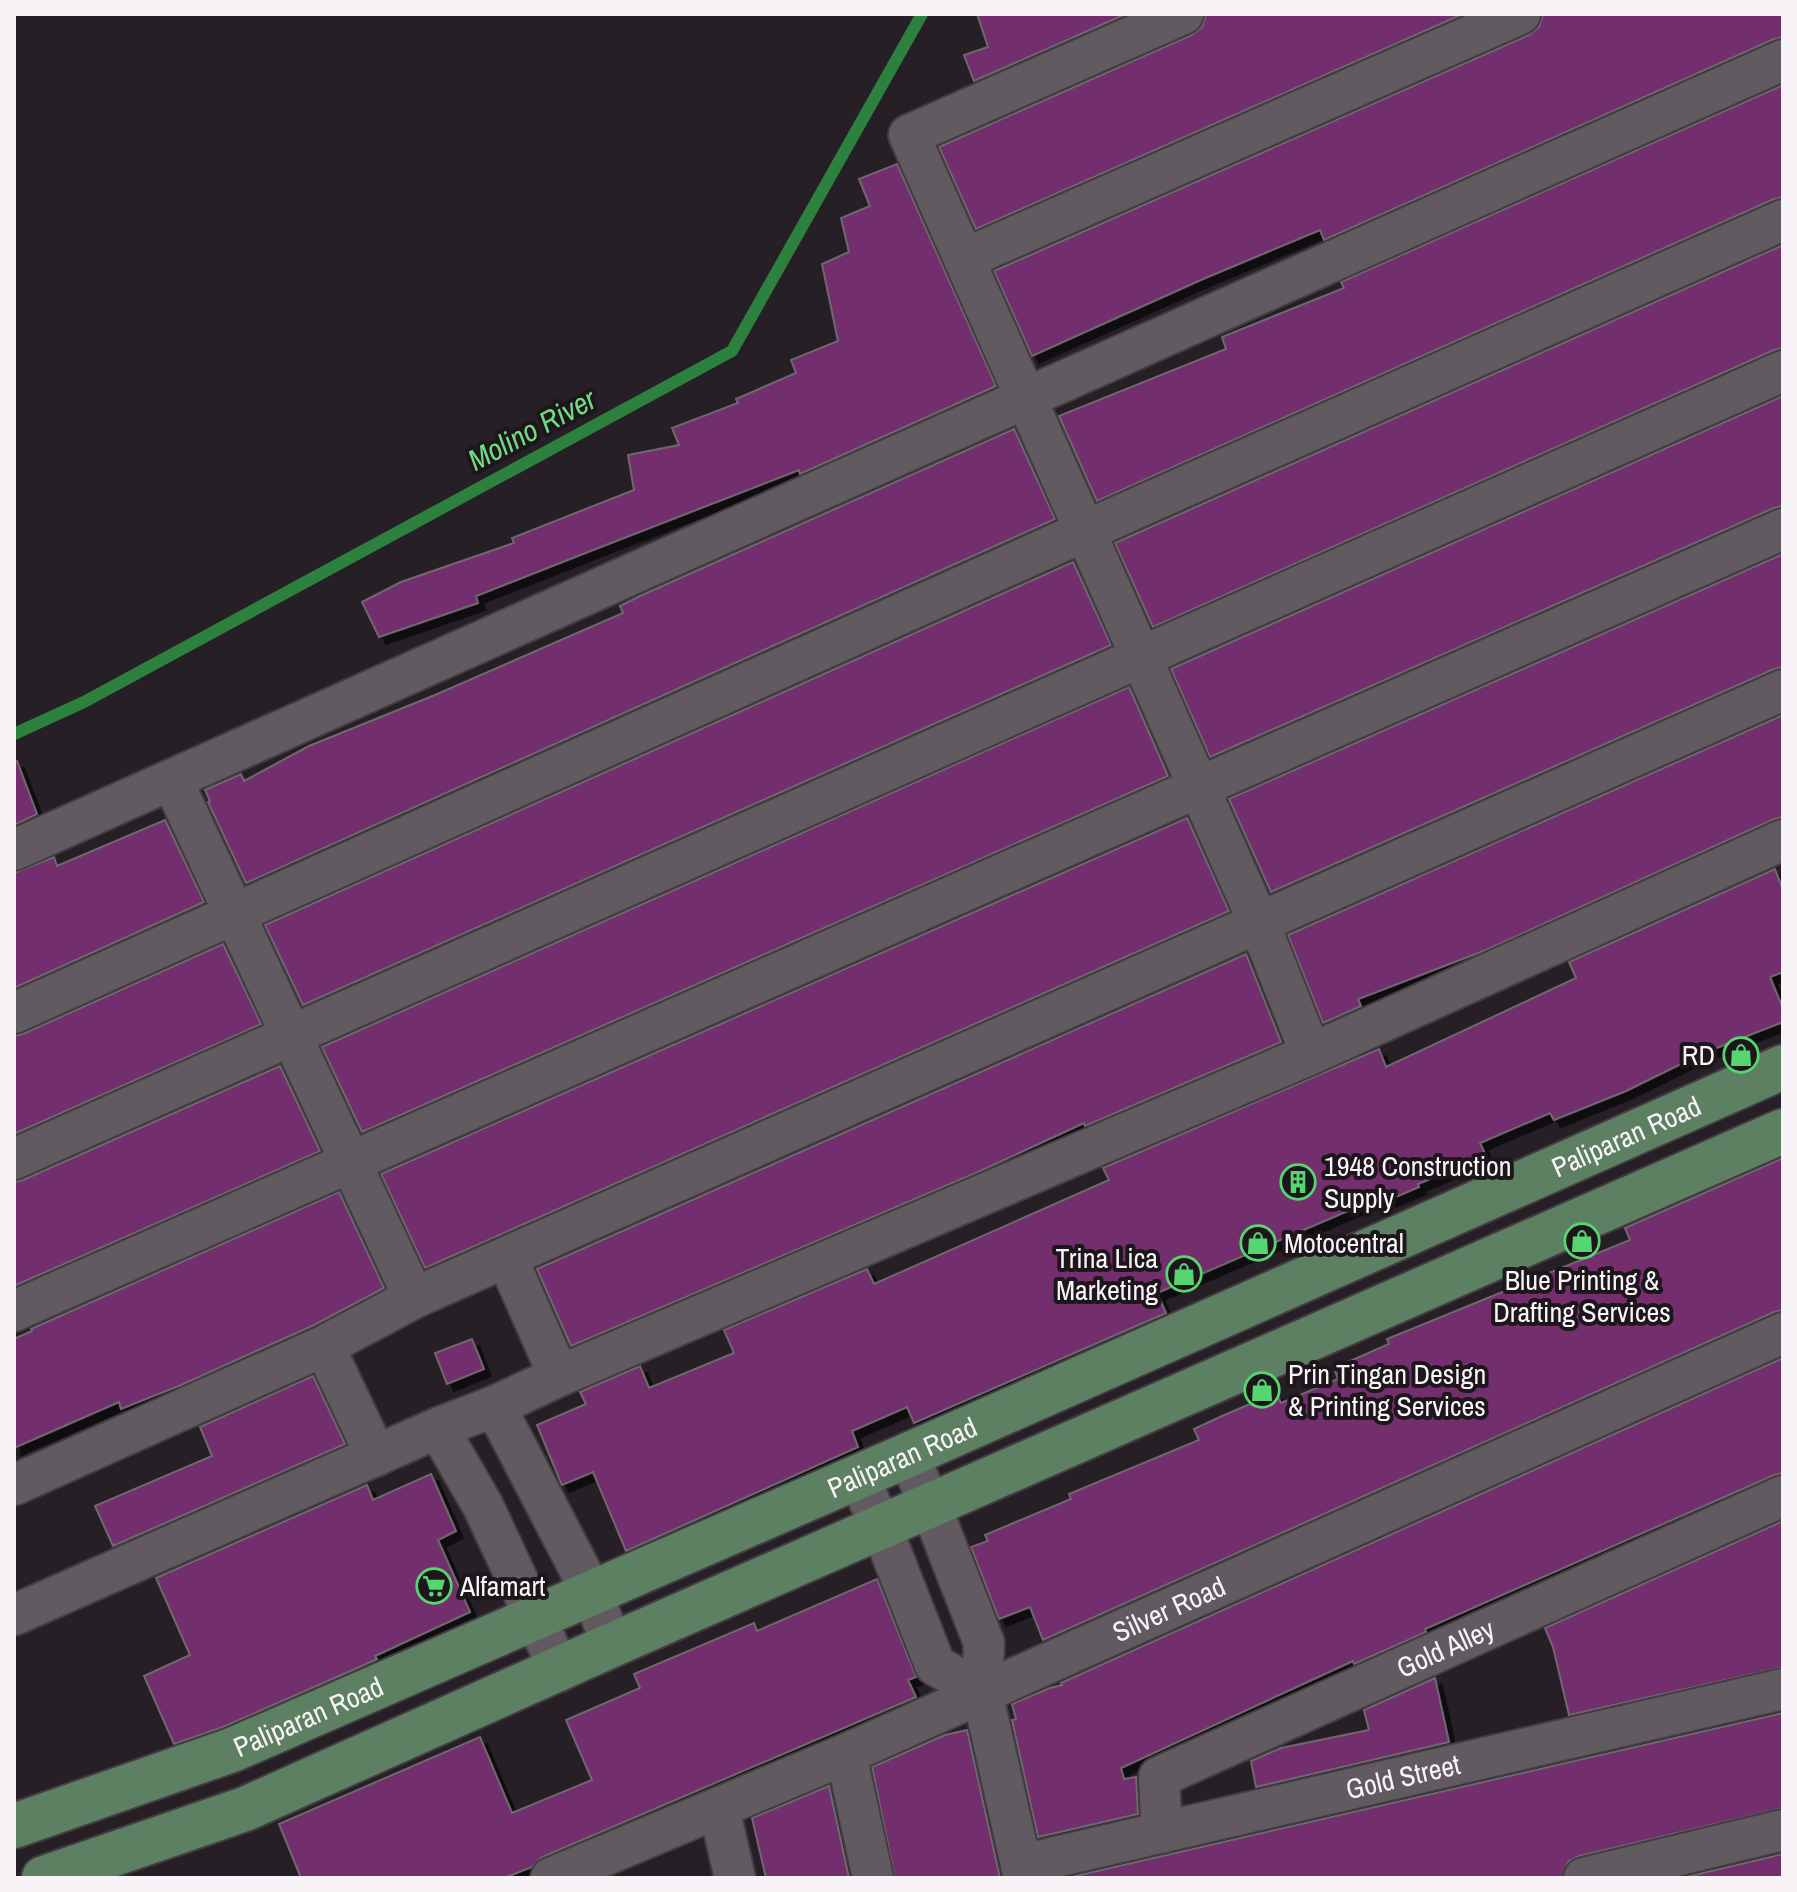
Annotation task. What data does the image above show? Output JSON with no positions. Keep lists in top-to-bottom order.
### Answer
{
  "streets": {
    "main road": ["Paliparan Road"],
    "street": ["Silver Road", "Gold Alley", "Gold Street"]
  },
  "crossings": [
    ["Gold Alley", "Gold Street"]
  ],
  "water": ["Molino River"],
  "places": {
    "shop": [
      "RD",
      "Blue Printing & Drafting Services",
      "Motocentral",
      "Trina Lica Marketing",
      "Prin Tingan Design & Printing Services"
    ],
    "building": ["1948 Construction Supply"],
    "supermarket": ["Alfamart"]
  }
}
